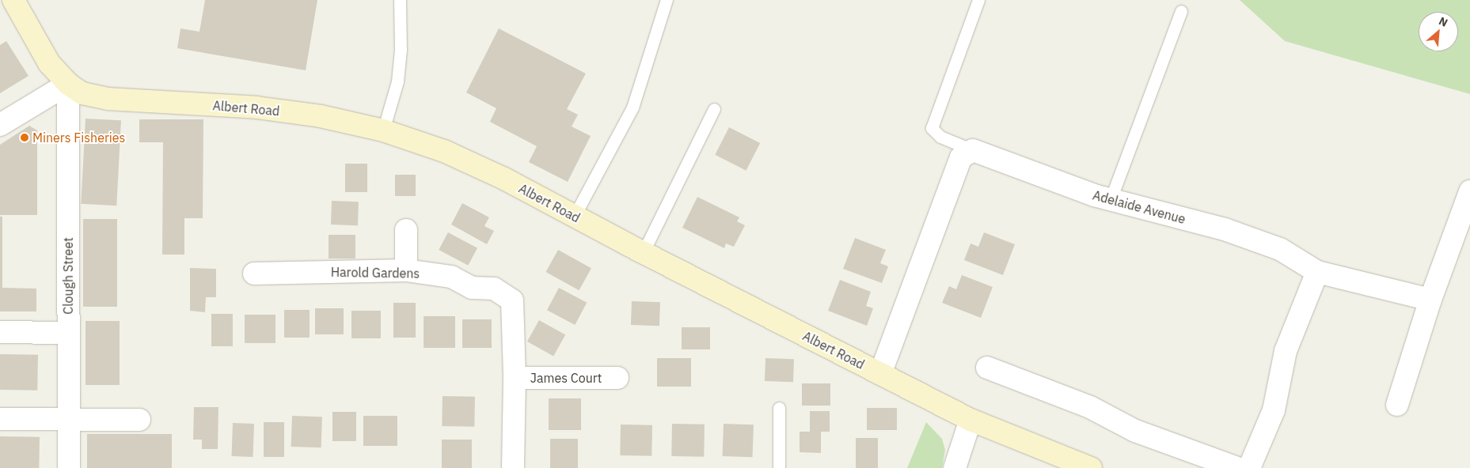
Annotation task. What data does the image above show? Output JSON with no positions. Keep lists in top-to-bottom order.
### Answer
{
  "streets": {
    "street": [
      "Albert Road",
      "Adelaide Avenue",
      "Harold Gardens",
      "Clough Street",
      "James Court"
    ]
  },
  "crossings": [
    ["Albert Road", "Clough Street"],
    ["Harold Gardens", "James Court"]
  ],
  "places": ["Miners Fisheries"],
  "north": "top right"
}
